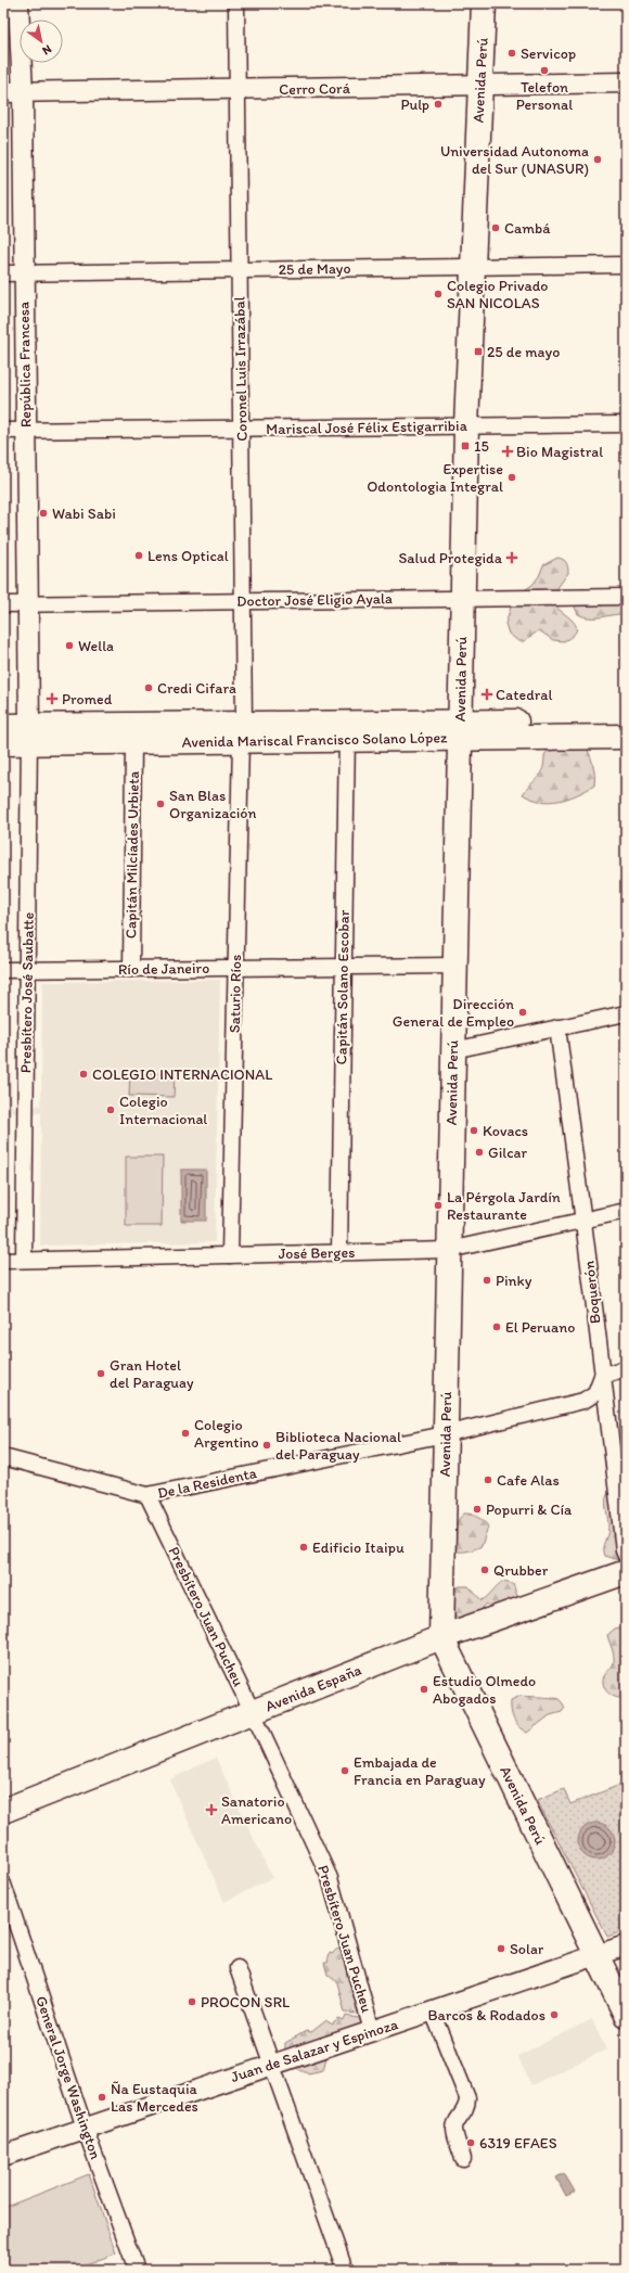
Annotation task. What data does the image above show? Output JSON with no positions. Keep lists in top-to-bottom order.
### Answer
{
  "streets": {
    "main road": ["Avenida Perú", "Avenida Mariscal Francisco Solano López", "Avenida España"],
    "street": [
      "Cerro Corá",
      "25 de Mayo",
      "República Francesa",
      "Coronel Luis Irrazábal",
      "Mariscal José Félix Estigarribia",
      "Doctor José Eligio Ayala",
      "Capitán Milcíades Urbieta",
      "Río de Janeiro",
      "Capitán Solano Escobar",
      "Presbítero José Saubatte",
      "Saturio Ríos",
      "José Berges",
      "Boquerón",
      "De la Residenta",
      "Presbítero Juan Pucheu",
      "Juan de Salazar y Espinoza",
      "General Jorge Washington"
    ]
  },
  "crossings": [
    ["Avenida Perú", "Cerro Corá"],
    ["Avenida Perú", "25 de Mayo"],
    ["Avenida Perú", "Mariscal José Félix Estigarribia"],
    ["Avenida Perú", "Doctor José Eligio Ayala"],
    ["Avenida Perú", "Río de Janeiro"],
    ["Avenida Perú", "José Berges"],
    ["Avenida Perú", "De la Residenta"],
    ["Avenida Perú", "Avenida España"],
    ["Avenida Perú", "Juan de Salazar y Espinoza"],
    ["Cerro Corá", "República Francesa"],
    ["Cerro Corá", "Coronel Luis Irrazábal"],
    ["25 de Mayo", "República Francesa"],
    ["25 de Mayo", "Coronel Luis Irrazábal"],
    ["República Francesa", "Mariscal José Félix Estigarribia"],
    ["República Francesa", "Doctor José Eligio Ayala"],
    ["República Francesa", "Avenida Mariscal Francisco Solano López"],
    ["República Francesa", "Presbítero José Saubatte"],
    ["Coronel Luis Irrazábal", "Mariscal José Félix Estigarribia"],
    ["Coronel Luis Irrazábal", "Doctor José Eligio Ayala"],
    ["Coronel Luis Irrazábal", "Avenida Mariscal Francisco Solano López"],
    ["Coronel Luis Irrazábal", "Saturio Ríos"],
    ["Avenida Mariscal Francisco Solano López", "Capitán Milcíades Urbieta"],
    ["Avenida Mariscal Francisco Solano López", "Capitán Solano Escobar"],
    ["Avenida Mariscal Francisco Solano López", "Presbítero José Saubatte"],
    ["Avenida Mariscal Francisco Solano López", "Saturio Ríos"],
    ["Capitán Milcíades Urbieta", "Río de Janeiro"],
    ["Río de Janeiro", "Capitán Solano Escobar"],
    ["Río de Janeiro", "Presbítero José Saubatte"],
    ["Río de Janeiro", "Saturio Ríos"],
    ["Capitán Solano Escobar", "José Berges"],
    ["Presbítero José Saubatte", "José Berges"],
    ["Saturio Ríos", "José Berges"],
    ["José Berges", "Boquerón"],
    ["Boquerón", "Avenida España"],
    ["De la Residenta", "Presbítero Juan Pucheu"],
    ["Presbítero Juan Pucheu", "Avenida España"],
    ["Presbítero Juan Pucheu", "Juan de Salazar y Espinoza"],
    ["Juan de Salazar y Espinoza", "General Jorge Washington"]
  ],
  "places": {
    "other": [
      "Servicop",
      "Telefon Personal",
      "Pulp",
      "Universidad Autonoma del Sur (UNASUR)",
      "Cambá",
      "Colegio Privado SAN NICOLAS",
      "Expertise Odontologia Integral",
      "Wabi Sabi",
      "Lens Optical",
      "Wella",
      "Credi Cifara",
      "San Blas Organización",
      "Dirección General de Empleo",
      "COLEGIO INTERNACIONAL",
      "Colegio Internacional",
      "Kovacs",
      "Gilcar",
      "La Pérgola Jardín Restaurante",
      "Pinky",
      "El Peruano",
      "Gran Hotel del Paraguay",
      "Colegio Argentino",
      "Biblioteca Nacional del Paraguay",
      "Cafe Alas",
      "Popurri & Cía",
      "Edificio Itaipu",
      "Qrubber",
      "Estudio Olmedo Abogados",
      "Embajada de Francia en Paraguay",
      "Solar",
      "PROCON SRL",
      "Barcos & Rodados",
      "Ña Eustaquia Las Mercedes",
      "6319 EFAES"
    ],
    "transit": ["25 de mayo", "15"],
    "health": [
      "Bio Magistral",
      "Salud Protegida",
      "Catedral",
      "Promed",
      "Sanatorio Americano"
    ]
  },
  "north": "bottom right"
}
